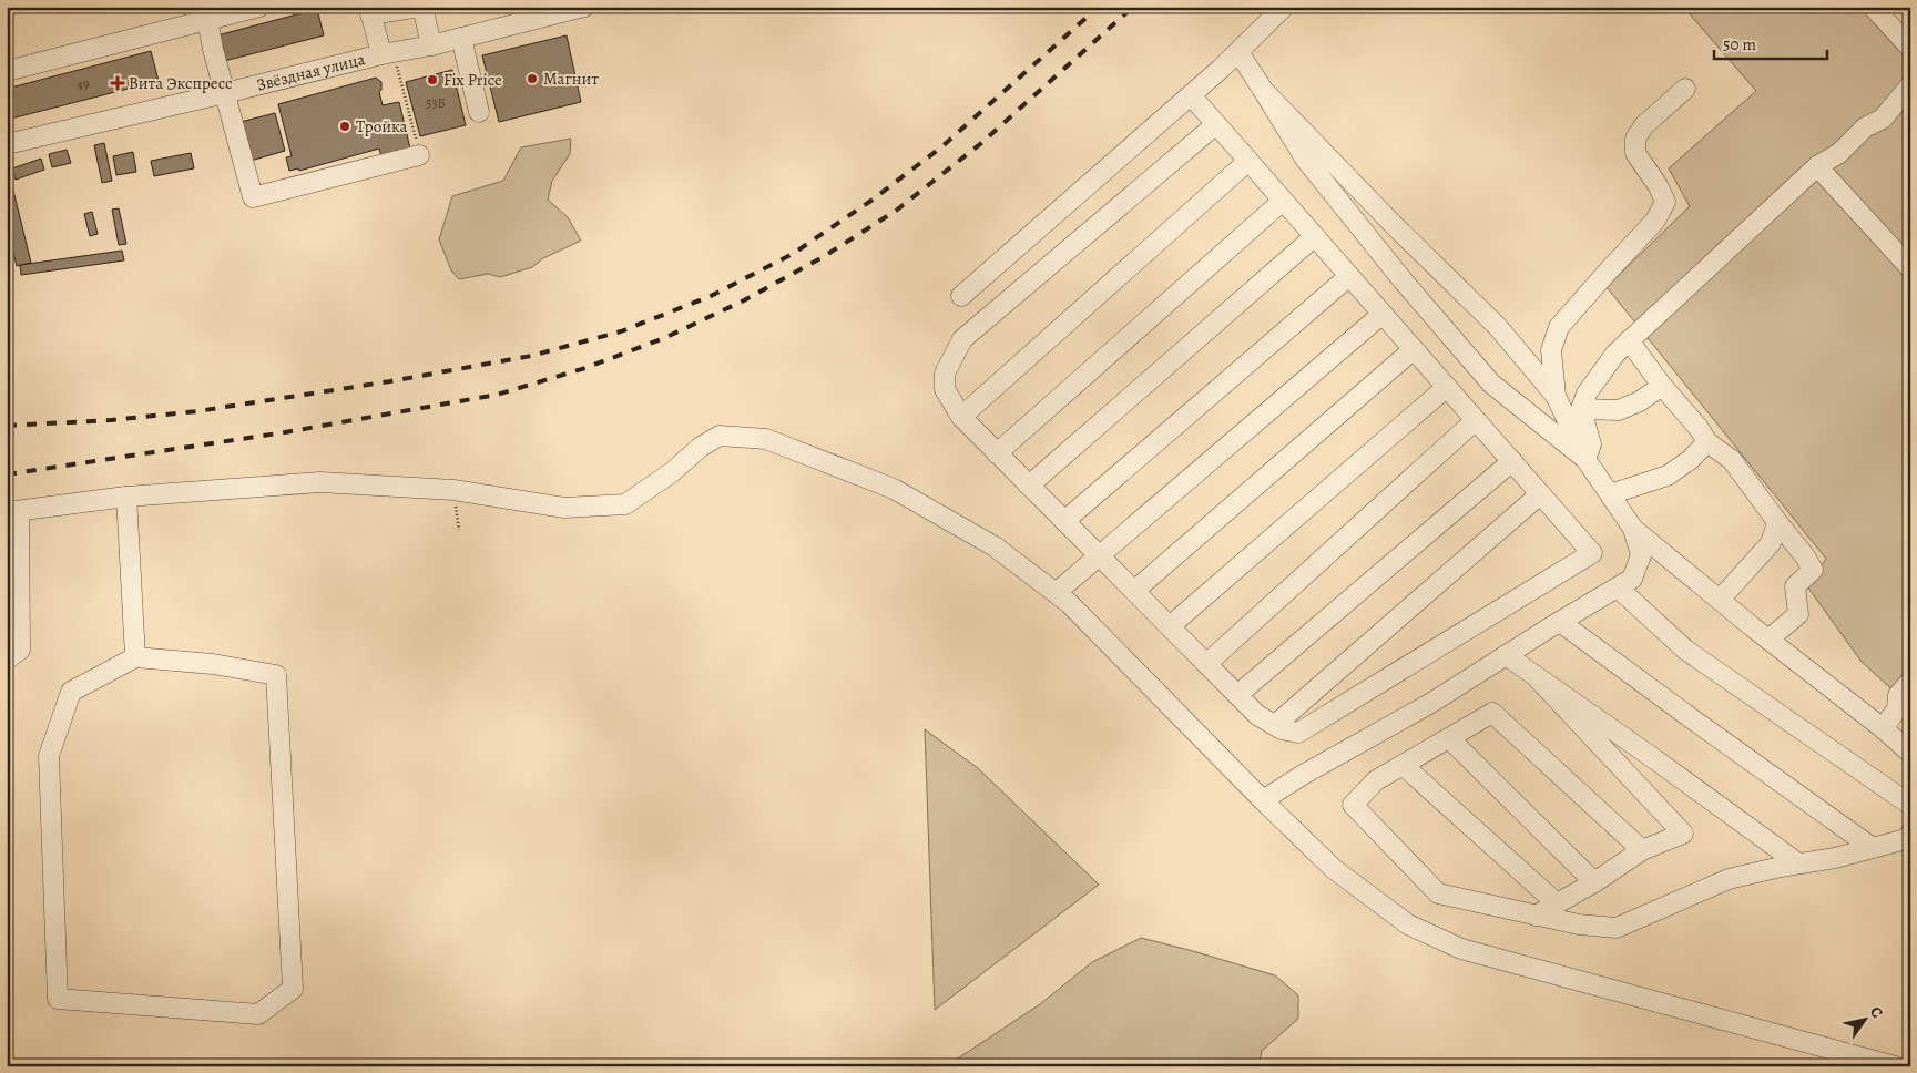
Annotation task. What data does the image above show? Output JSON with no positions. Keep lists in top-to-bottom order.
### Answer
{
  "streets": {
    "street": ["Звёздная улица"]
  },
  "places": {
    "other": ["Магнит", "Fix Price", "Тройка"],
    "health": ["Вита Экспресс"]
  },
  "house_numbers": ["49", "53Б"],
  "scale_bar": "50 m",
  "north": "top right"
}
